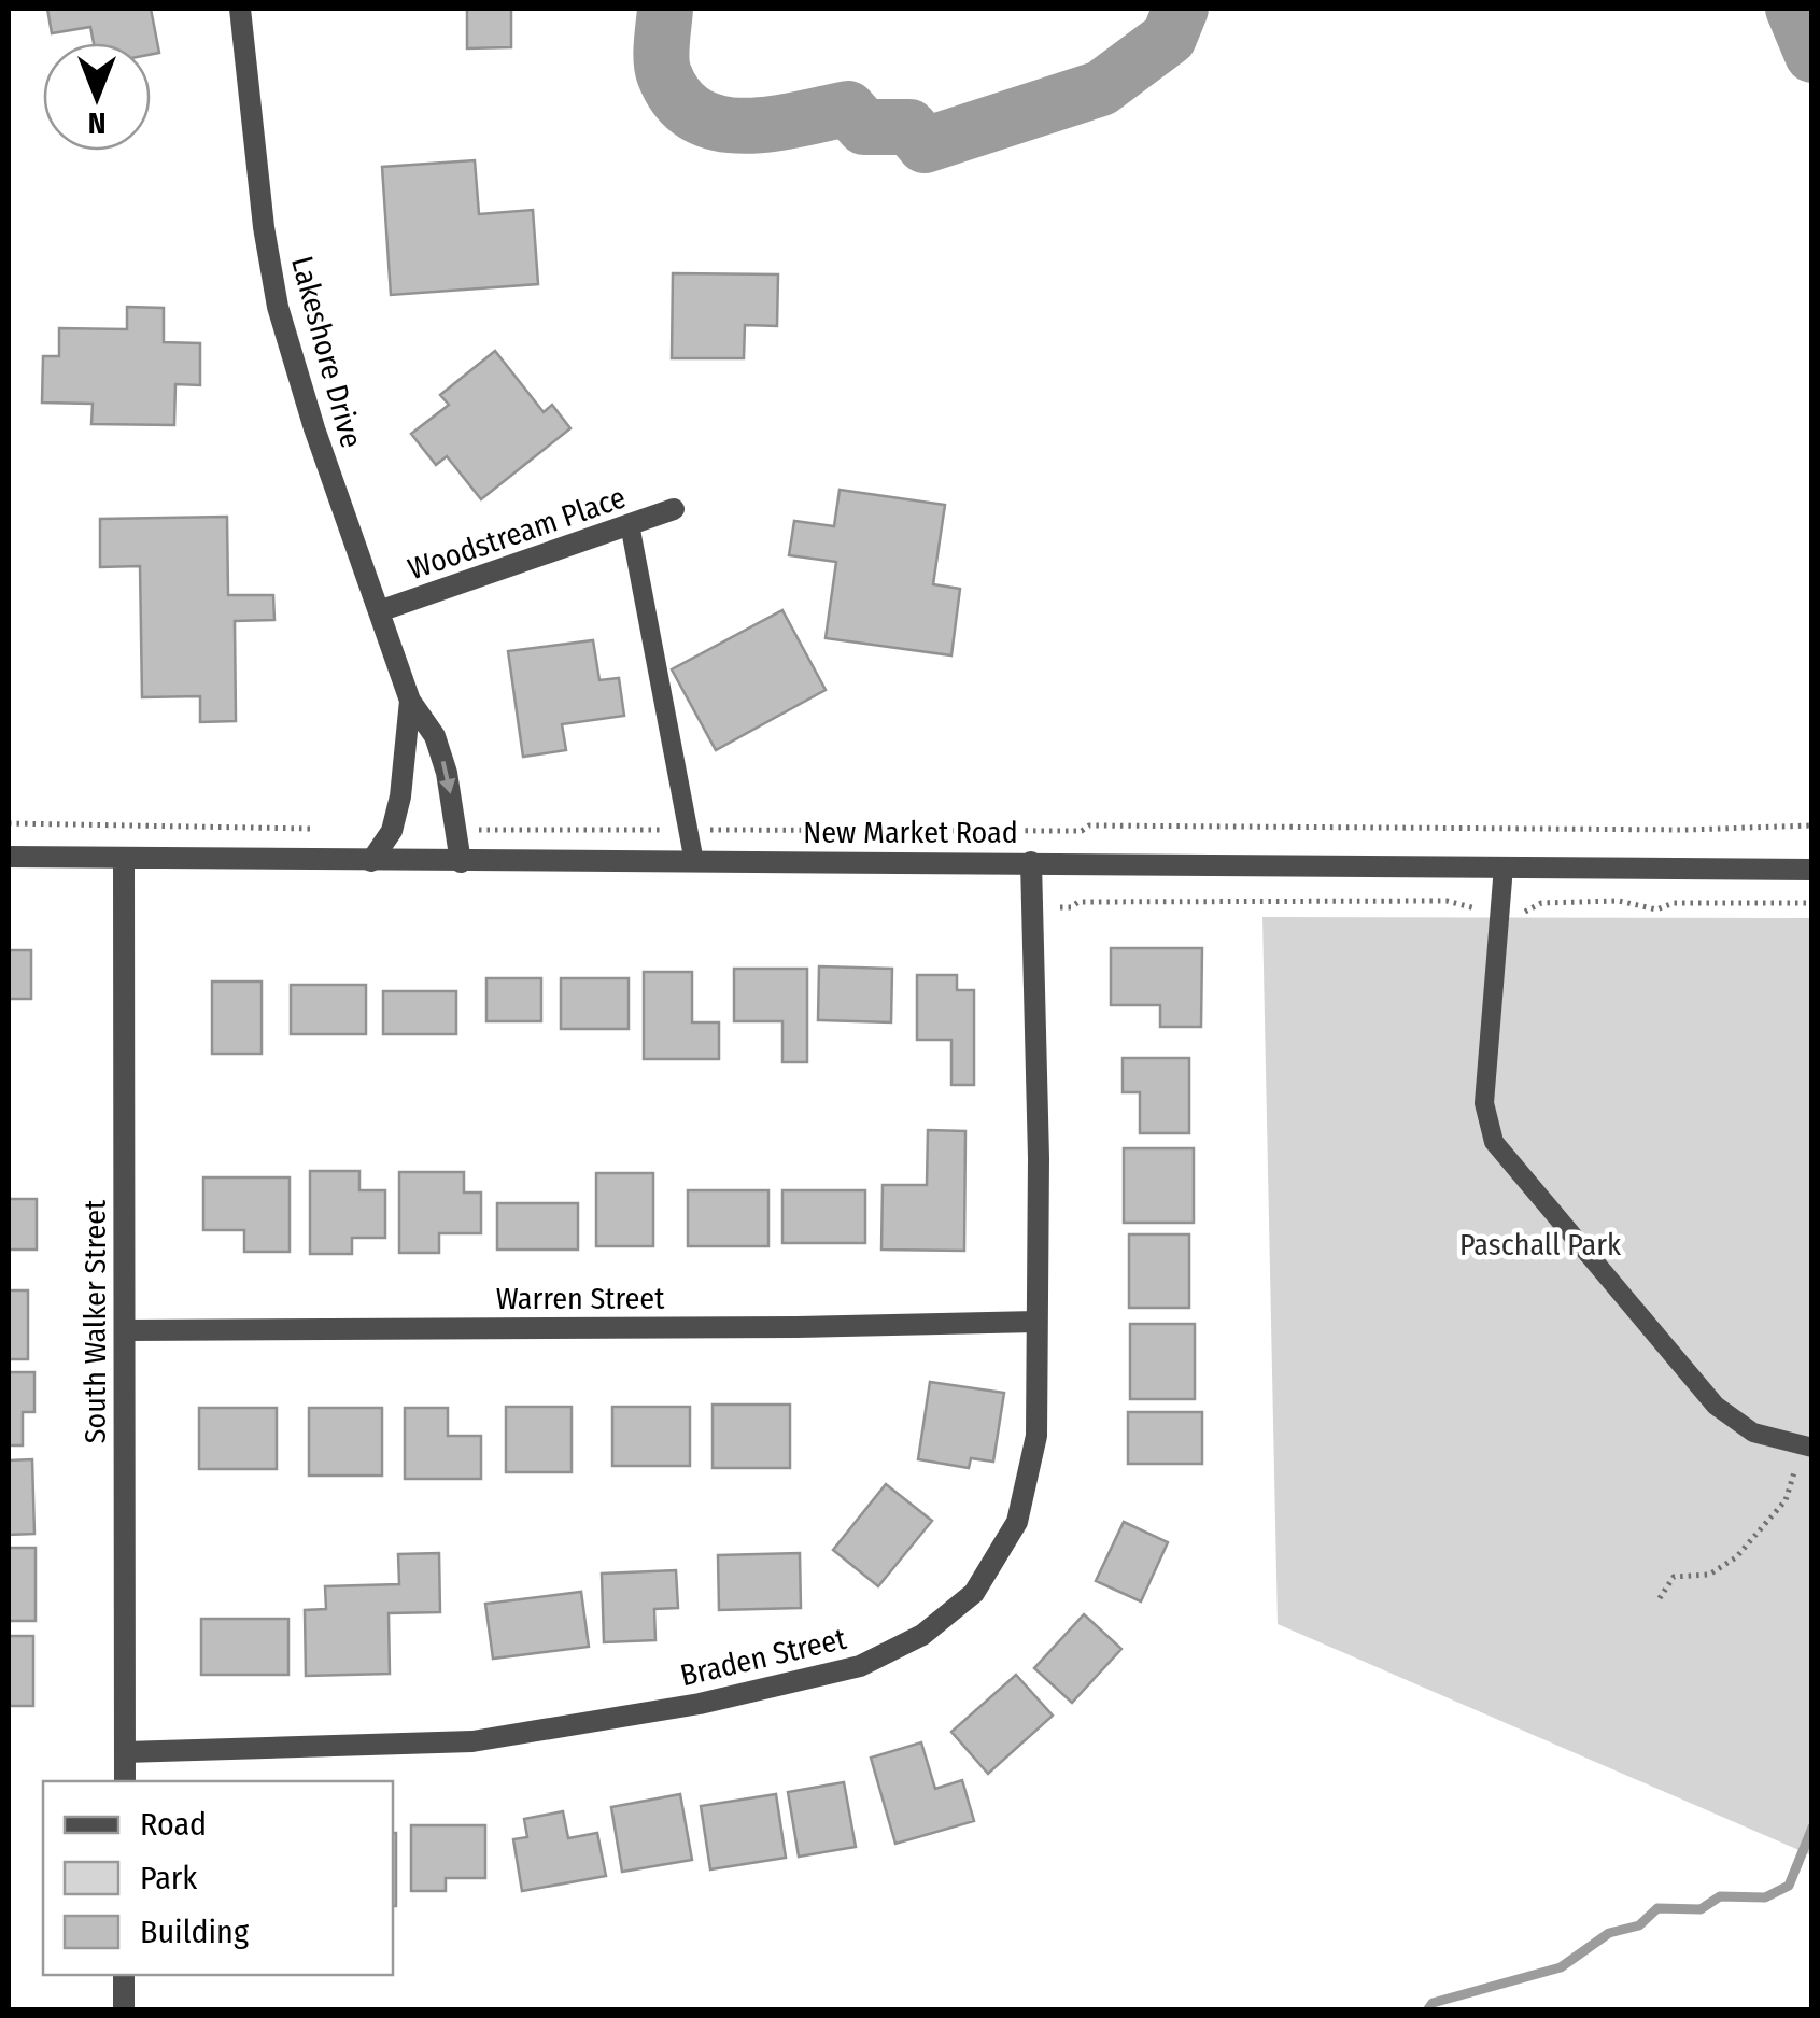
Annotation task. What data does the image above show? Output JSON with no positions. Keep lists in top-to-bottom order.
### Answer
{
  "streets": {
    "street": [
      "Lakeshore Drive",
      "Woodstream Place",
      "New Market Road",
      "Warren Street",
      "South Walker Street",
      "Braden Street"
    ]
  },
  "crossings": [
    ["Lakeshore Drive", "Woodstream Place"],
    ["Lakeshore Drive", "New Market Road"],
    ["New Market Road", "South Walker Street"],
    ["New Market Road", "Braden Street"],
    ["Warren Street", "South Walker Street"],
    ["Warren Street", "Braden Street"],
    ["South Walker Street", "Braden Street"]
  ],
  "parks": ["Paschall Park"],
  "legend": ["Road", "Park", "Building"],
  "north": "bottom"
}
